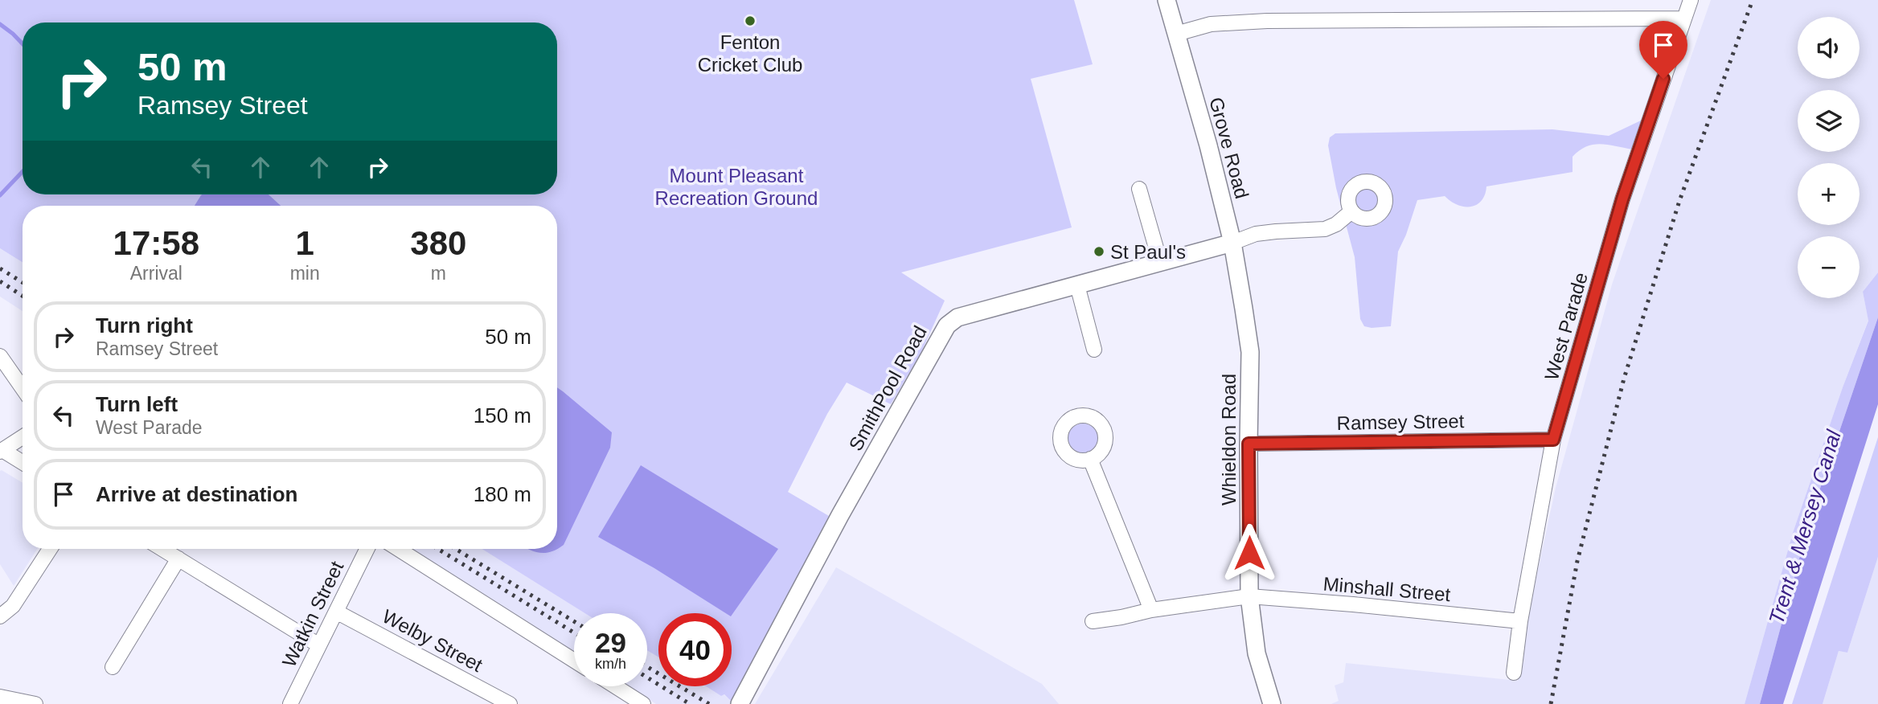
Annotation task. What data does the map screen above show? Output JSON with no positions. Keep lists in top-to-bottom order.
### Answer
{
  "streets": {
    "street": [
      "Grove Road",
      "West Parade",
      "SmithPool Road",
      "Ramsey Street",
      "Whieldon Road",
      "Minshall Street",
      "Watkin Street",
      "Welby Street"
    ]
  },
  "crossings": [
    ["Grove Road", "SmithPool Road"],
    ["Grove Road", "Whieldon Road"],
    ["West Parade", "Ramsey Street"],
    ["West Parade", "Minshall Street"],
    ["Ramsey Street", "Whieldon Road"],
    ["Whieldon Road", "Minshall Street"],
    ["Watkin Street", "Welby Street"]
  ],
  "water": ["Trent & Mersey Canal"],
  "parks": ["Mount Pleasant Recreation Ground"],
  "places": ["Fenton Cricket Club", "St Paul's"],
  "page": {
    "map_buttons": ["+", "−"],
    "turn": ["50 m", "Ramsey Street"],
    "eta": [
      "17:58",
      "Arrival",
      "1",
      "min",
      "380",
      "m"
    ],
    "list": [
      {
        "name": "Turn right",
        "note": "Ramsey Street",
        "value": "50 m"
      },
      {
        "name": "Turn left",
        "note": "West Parade",
        "value": "150 m"
      },
      {
        "name": "Arrive at destination",
        "value": "180 m"
      }
    ],
    "speed": "29 km/h",
    "limit": "40"
  }
}
